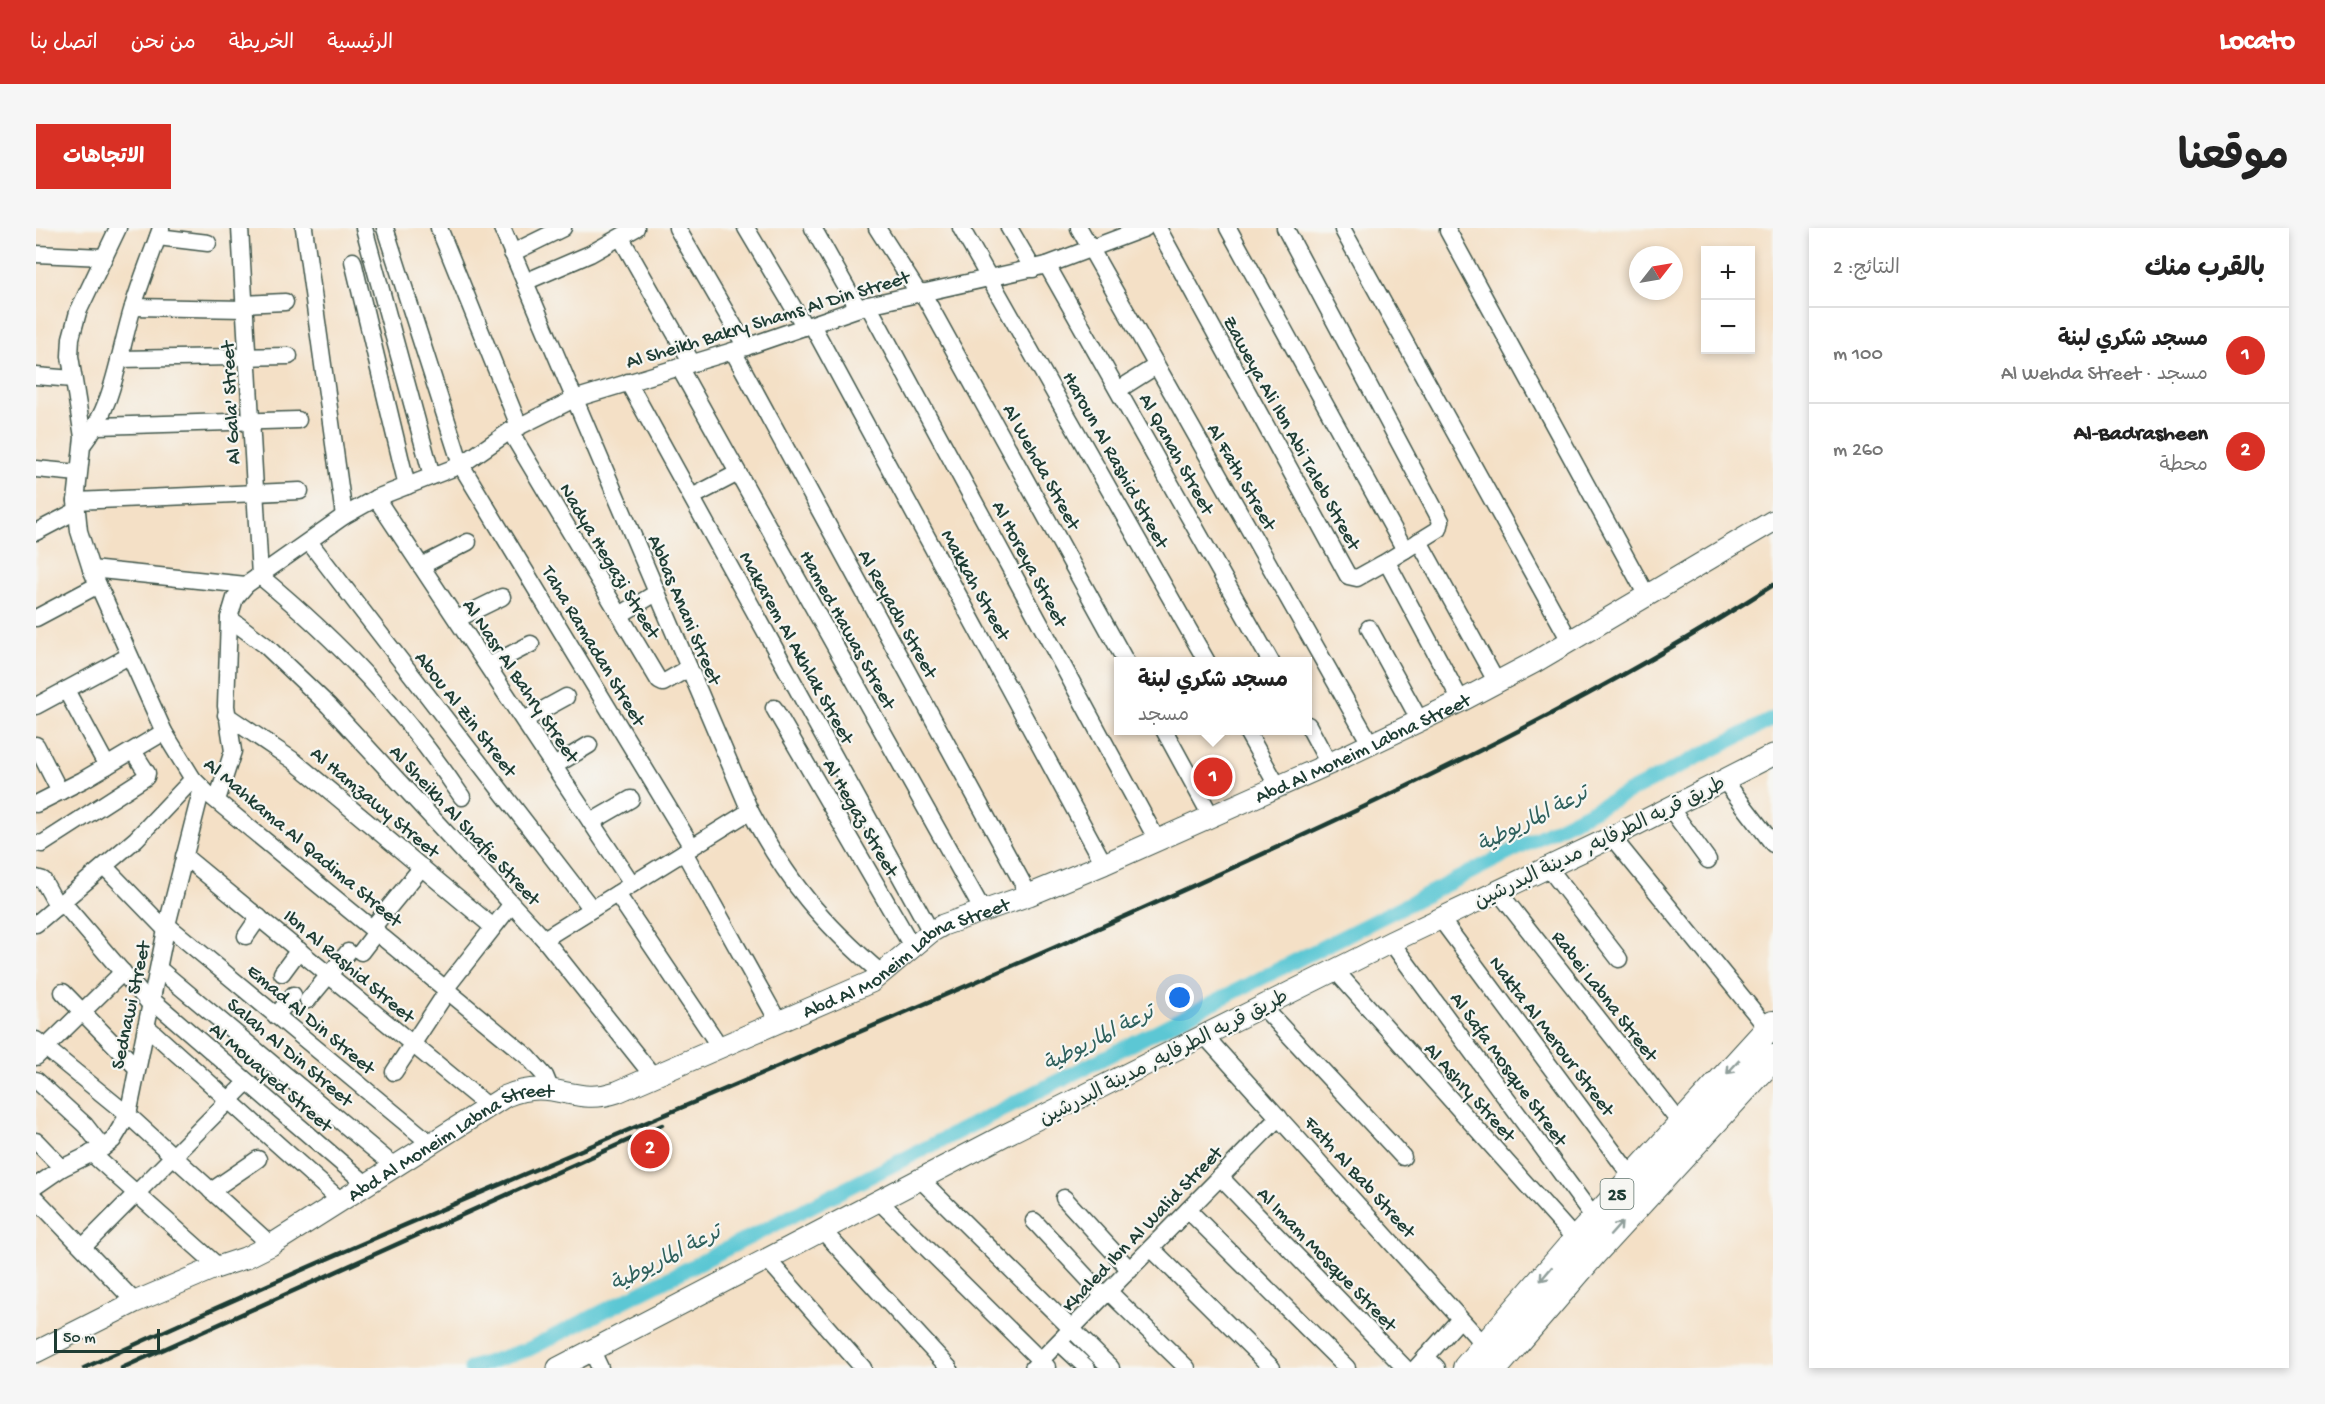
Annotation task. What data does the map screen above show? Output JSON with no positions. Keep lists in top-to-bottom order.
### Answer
{
  "streets": {
    "highway": ["25"],
    "main road": ["Abd Al Moneim Labna Street", "طريق قريه الطرفايه, مدينة البدرشين"],
    "street": [
      "Al Sheikh Bakry Shams Al Din Street",
      "Al Gala' Street",
      "Zaweya Ali Ibn Abi Taleb Street",
      "Al Qanah Street",
      "Haroun Al Rashid Street",
      "Al Wehda Street",
      "Al Fath Street",
      "Nadya Hegazi Street",
      "Al Horeya Street",
      "Makkah Street",
      "Abbas Anani Street",
      "Al Reyadh Street",
      "Hamed Hawas Street",
      "Taha Ramadan Street",
      "Makarem Al Akhlak Street",
      "Al Nasr Al Bahry Street",
      "Abou Al Zin Street",
      "Al Hamzawy Street",
      "Al Hegaz Street",
      "Al Sheikh Al Shafie Street",
      "Al Mahkama Al Qadima Street",
      "Ibn Al Rashid Street",
      "Rabei Labna Street",
      "Sednawi Street",
      "Emad Al Din Street",
      "Nakta Al Merour Street",
      "Salah Al Din Street",
      "Al Safa Mosque Street",
      "Al Mouayed Street",
      "Al Ashry Street",
      "Fath Al Bab Street",
      "Khaled Ibn Al Walid Street",
      "Al Imam Mosque Street"
    ]
  },
  "crossings": [
    ["Al Sheikh Bakry Shams Al Din Street", "Al Gala' Street"],
    ["Al Sheikh Bakry Shams Al Din Street", "Al Qanah Street"],
    ["Al Sheikh Bakry Shams Al Din Street", "Haroun Al Rashid Street"],
    ["Al Sheikh Bakry Shams Al Din Street", "Al Wehda Street"],
    ["Al Sheikh Bakry Shams Al Din Street", "Al Fath Street"],
    ["Al Sheikh Bakry Shams Al Din Street", "Nadya Hegazi Street"],
    ["Al Sheikh Bakry Shams Al Din Street", "Al Horeya Street"],
    ["Al Sheikh Bakry Shams Al Din Street", "Makkah Street"],
    ["Al Sheikh Bakry Shams Al Din Street", "Abbas Anani Street"],
    ["Al Sheikh Bakry Shams Al Din Street", "Al Reyadh Street"],
    ["Al Sheikh Bakry Shams Al Din Street", "Hamed Hawas Street"],
    ["Al Sheikh Bakry Shams Al Din Street", "Taha Ramadan Street"],
    ["Al Sheikh Bakry Shams Al Din Street", "Makarem Al Akhlak Street"],
    ["Al Sheikh Bakry Shams Al Din Street", "Al Nasr Al Bahry Street"],
    ["Al Sheikh Bakry Shams Al Din Street", "Abou Al Zin Street"],
    ["Zaweya Ali Ibn Abi Taleb Street", "Abd Al Moneim Labna Street"],
    ["Al Fath Street", "Abd Al Moneim Labna Street"],
    ["Nadya Hegazi Street", "Abbas Anani Street"],
    ["Al Horeya Street", "Abd Al Moneim Labna Street"],
    ["Makkah Street", "Abd Al Moneim Labna Street"],
    ["Abbas Anani Street", "Abd Al Moneim Labna Street"],
    ["Al Reyadh Street", "Abd Al Moneim Labna Street"],
    ["Hamed Hawas Street", "Abd Al Moneim Labna Street"],
    ["Taha Ramadan Street", "Abd Al Moneim Labna Street"],
    ["Makarem Al Akhlak Street", "Abd Al Moneim Labna Street"],
    ["Abd Al Moneim Labna Street", "Al Hegaz Street"],
    ["Abd Al Moneim Labna Street", "Al Sheikh Al Shafie Street"],
    ["Abd Al Moneim Labna Street", "Al Mahkama Al Qadima Street"],
    ["Abd Al Moneim Labna Street", "Ibn Al Rashid Street"],
    ["Abd Al Moneim Labna Street", "Emad Al Din Street"],
    ["Abd Al Moneim Labna Street", "Salah Al Din Street"],
    ["Abd Al Moneim Labna Street", "Al Mouayed Street"],
    ["Al Mahkama Al Qadima Street", "Sednawi Street"],
    ["طريق قريه الطرفايه, مدينة البدرشين", "Rabei Labna Street"],
    ["طريق قريه الطرفايه, مدينة البدرشين", "Nakta Al Merour Street"],
    ["طريق قريه الطرفايه, مدينة البدرشين", "Al Safa Mosque Street"],
    ["طريق قريه الطرفايه, مدينة البدرشين", "Al Ashry Street"],
    ["طريق قريه الطرفايه, مدينة البدرشين", "Fath Al Bab Street"],
    ["Ibn Al Rashid Street", "Sednawi Street"],
    ["Rabei Labna Street", "25"],
    ["Sednawi Street", "Emad Al Din Street"],
    ["Sednawi Street", "Salah Al Din Street"],
    ["Sednawi Street", "Al Mouayed Street"],
    ["Nakta Al Merour Street", "25"],
    ["Al Safa Mosque Street", "25"],
    ["Al Ashry Street", "25"],
    ["Fath Al Bab Street", "25"],
    ["Fath Al Bab Street", "Khaled Ibn Al Walid Street"],
    ["Khaled Ibn Al Walid Street", "Al Imam Mosque Street"]
  ],
  "water": ["ترعة الماريوطية"],
  "scale_bar": "50 m",
  "north": "top right",
  "page": {
    "header": "Locato",
    "nav": [
      "الرئيسية",
      "الخريطة",
      "من نحن",
      "اتصل بنا"
    ],
    "title": "موقعنا",
    "buttons": "الاتجاهات",
    "heading": ["بالقرب منك", "النتائج: 2"],
    "map_buttons": ["+", "−"],
    "list": [
      {
        "mark": "1",
        "name": "مسجد شكري لبنة",
        "note": "مسجد · Al Wehda Street",
        "value": "100 m"
      },
      {
        "mark": "2",
        "name": "Al-Badrasheen",
        "note": "محطة",
        "value": "260 m"
      }
    ],
    "popup": ["مسجد شكري لبنة", "مسجد"],
    "pins": ["1", "2"],
    "scale": "50 m"
  }
}
